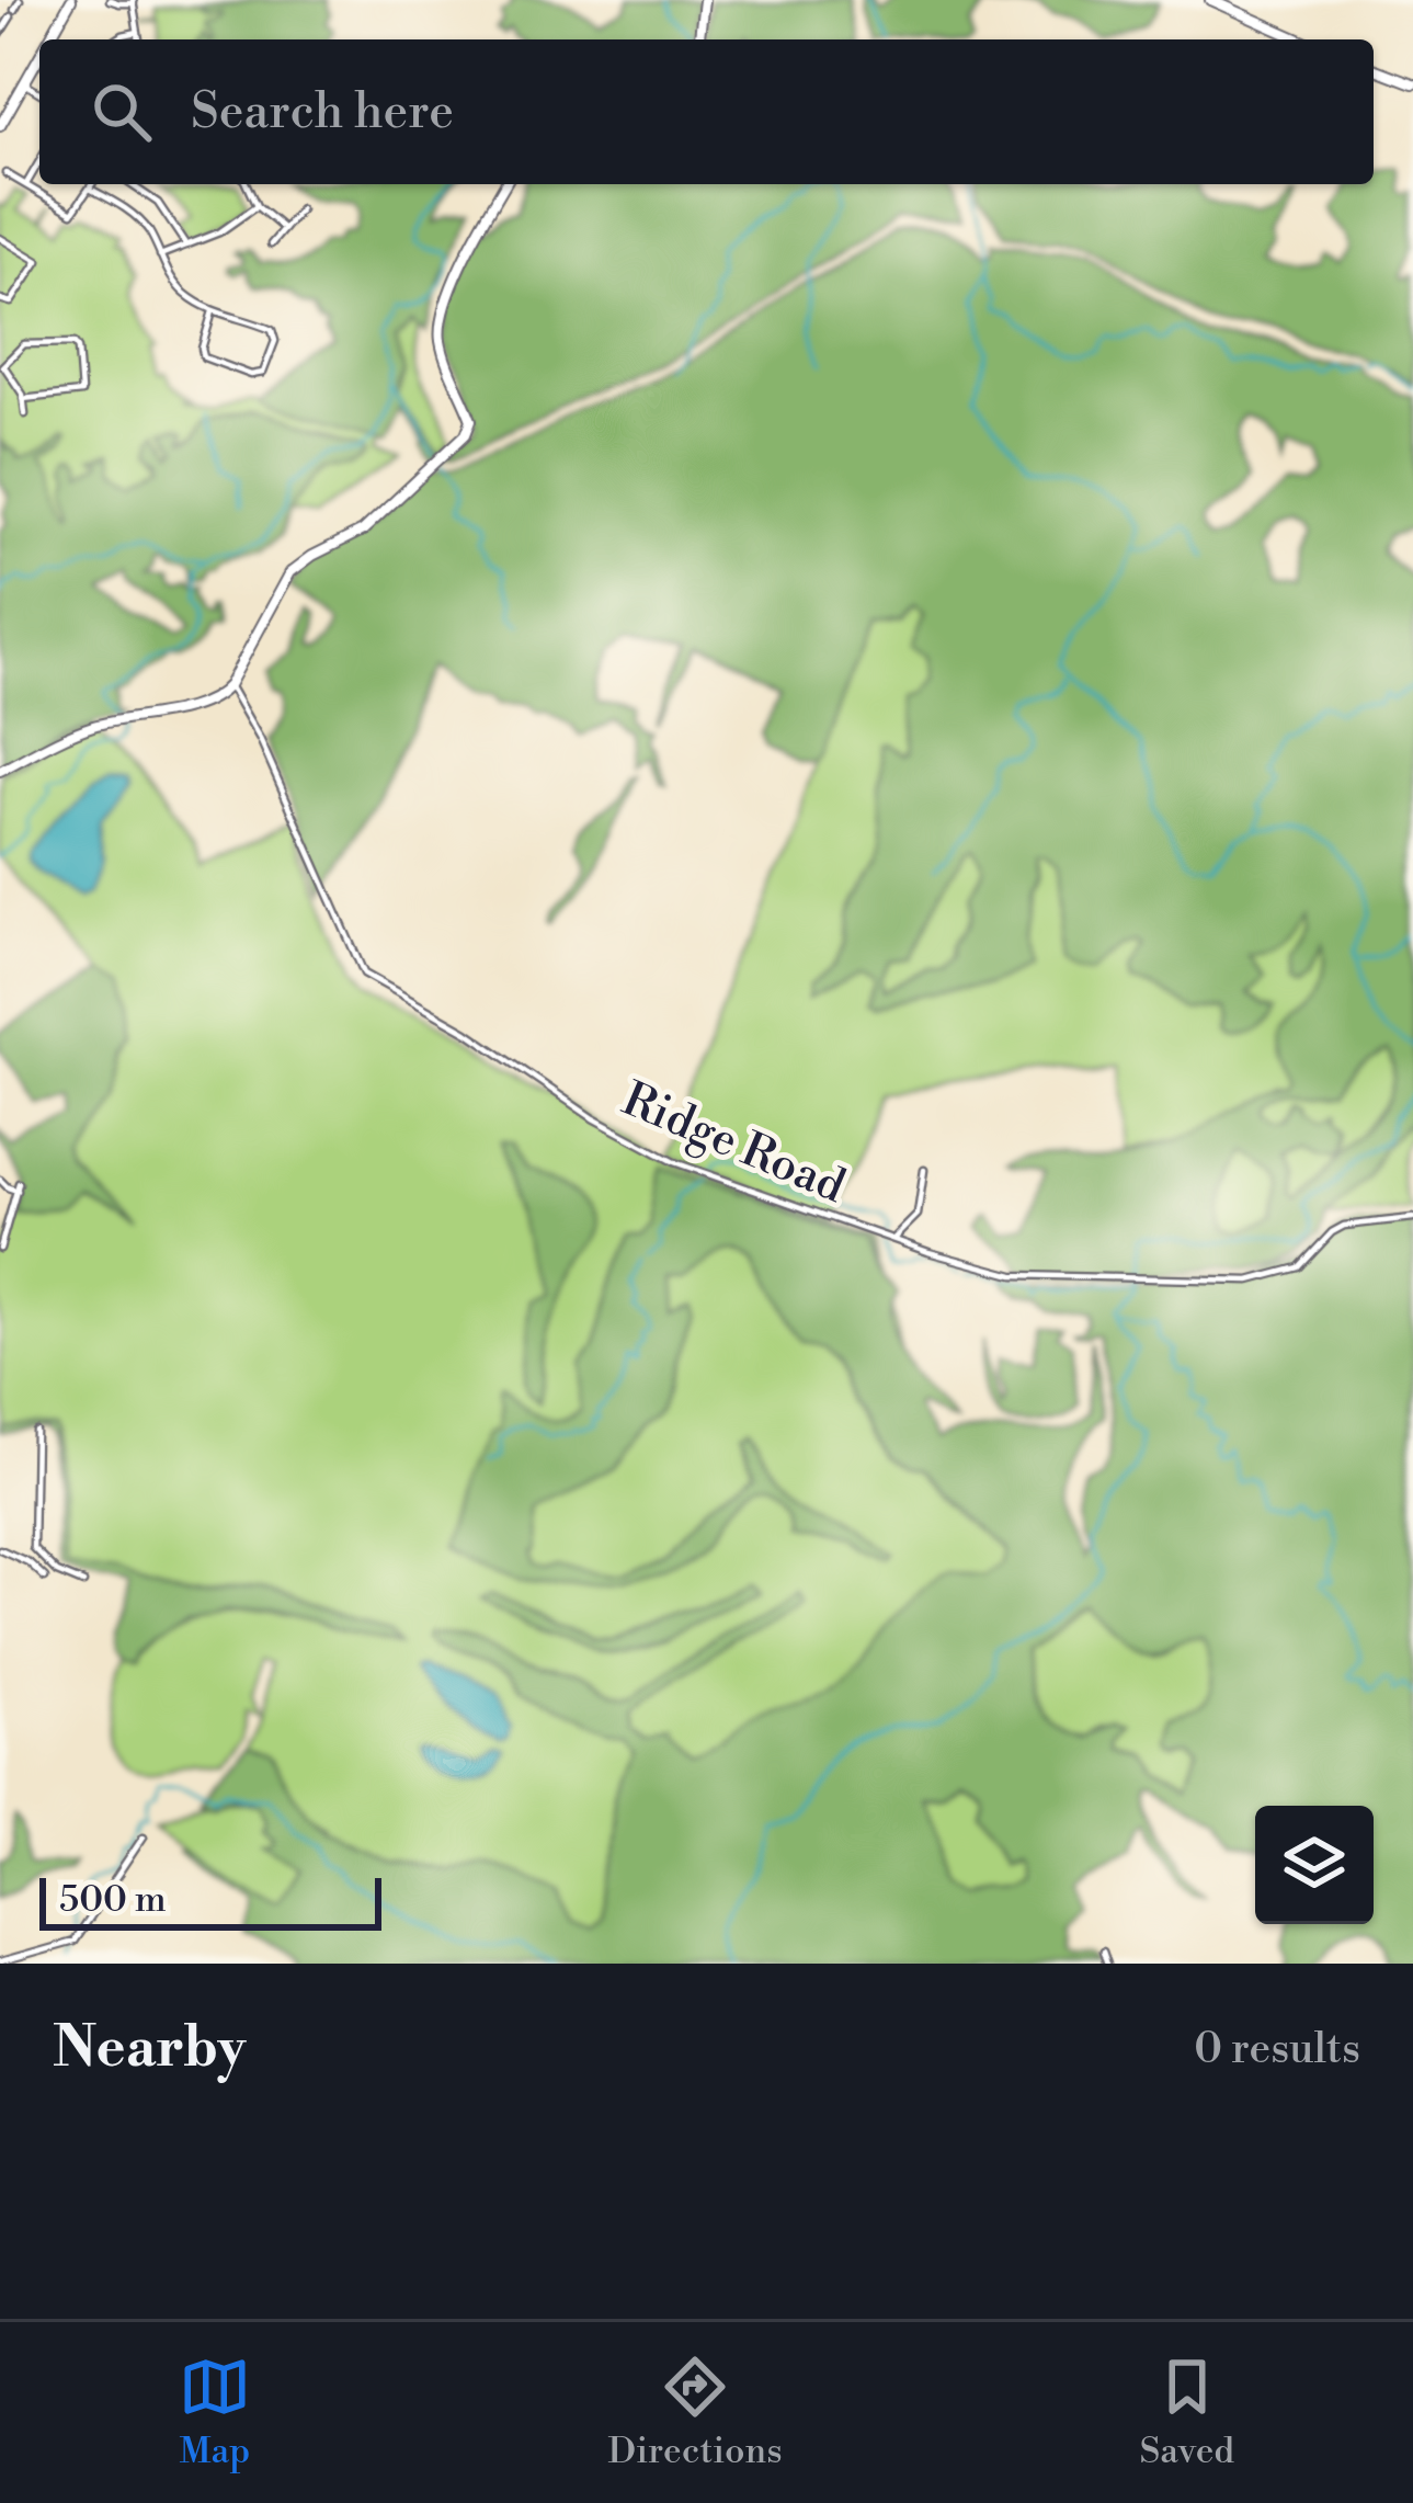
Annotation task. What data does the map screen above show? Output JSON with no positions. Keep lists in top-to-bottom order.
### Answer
{
  "streets": {
    "street": ["Ridge Road"]
  },
  "scale_bar": "500 m",
  "page": {
    "search": "Search here",
    "scale": "500 m",
    "heading": ["Nearby", "0 results"],
    "nav": ["Map", "Directions", "Saved"]
  }
}
